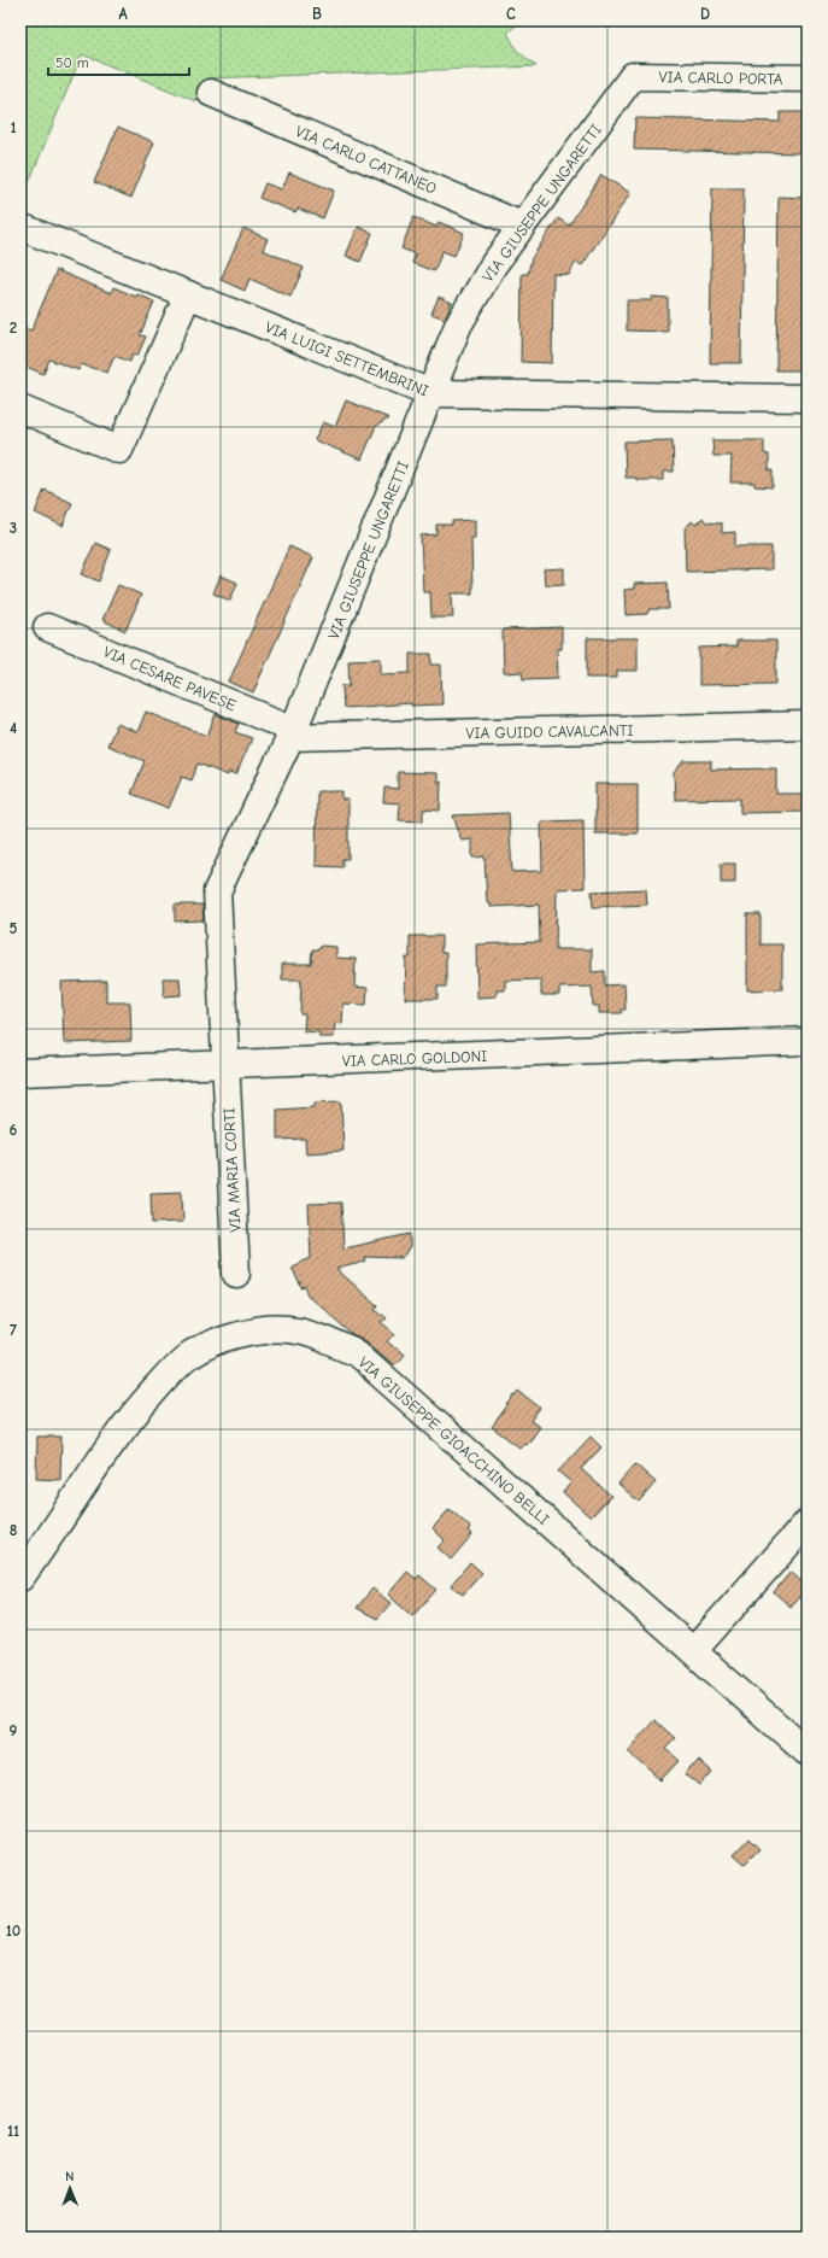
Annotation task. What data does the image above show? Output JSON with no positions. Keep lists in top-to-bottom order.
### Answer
{
  "streets": {
    "street": [
      "VIA CARLO PORTA",
      "VIA CARLO CATTANEO",
      "VIA GIUSEPPE UNGARETTI",
      "VIA LUIGI SETTEMBRINI",
      "VIA CESARE PAVESE",
      "VIA GUIDO CAVALCANTI",
      "VIA CARLO GOLDONI",
      "VIA MARIA CORTI",
      "VIA GIUSEPPE GIOACCHINO BELLI"
    ]
  },
  "crossings": [
    ["VIA CARLO PORTA", "VIA GIUSEPPE UNGARETTI"],
    ["VIA CARLO CATTANEO", "VIA GIUSEPPE UNGARETTI"],
    ["VIA GIUSEPPE UNGARETTI", "VIA LUIGI SETTEMBRINI"],
    ["VIA GIUSEPPE UNGARETTI", "VIA CESARE PAVESE"],
    ["VIA GIUSEPPE UNGARETTI", "VIA GUIDO CAVALCANTI"],
    ["VIA GIUSEPPE UNGARETTI", "VIA CARLO GOLDONI"],
    ["VIA GIUSEPPE UNGARETTI", "VIA MARIA CORTI"],
    ["VIA CESARE PAVESE", "VIA GUIDO CAVALCANTI"],
    ["VIA CARLO GOLDONI", "VIA MARIA CORTI"]
  ],
  "scale_bar": "50 m",
  "north": "top",
  "grid": {
    "columns": [
      "A",
      "B",
      "C",
      "D"
    ],
    "rows": [
      "1",
      "2",
      "3",
      "4",
      "5",
      "6",
      "7",
      "8",
      "9",
      "10",
      "11"
    ]
  }
}
